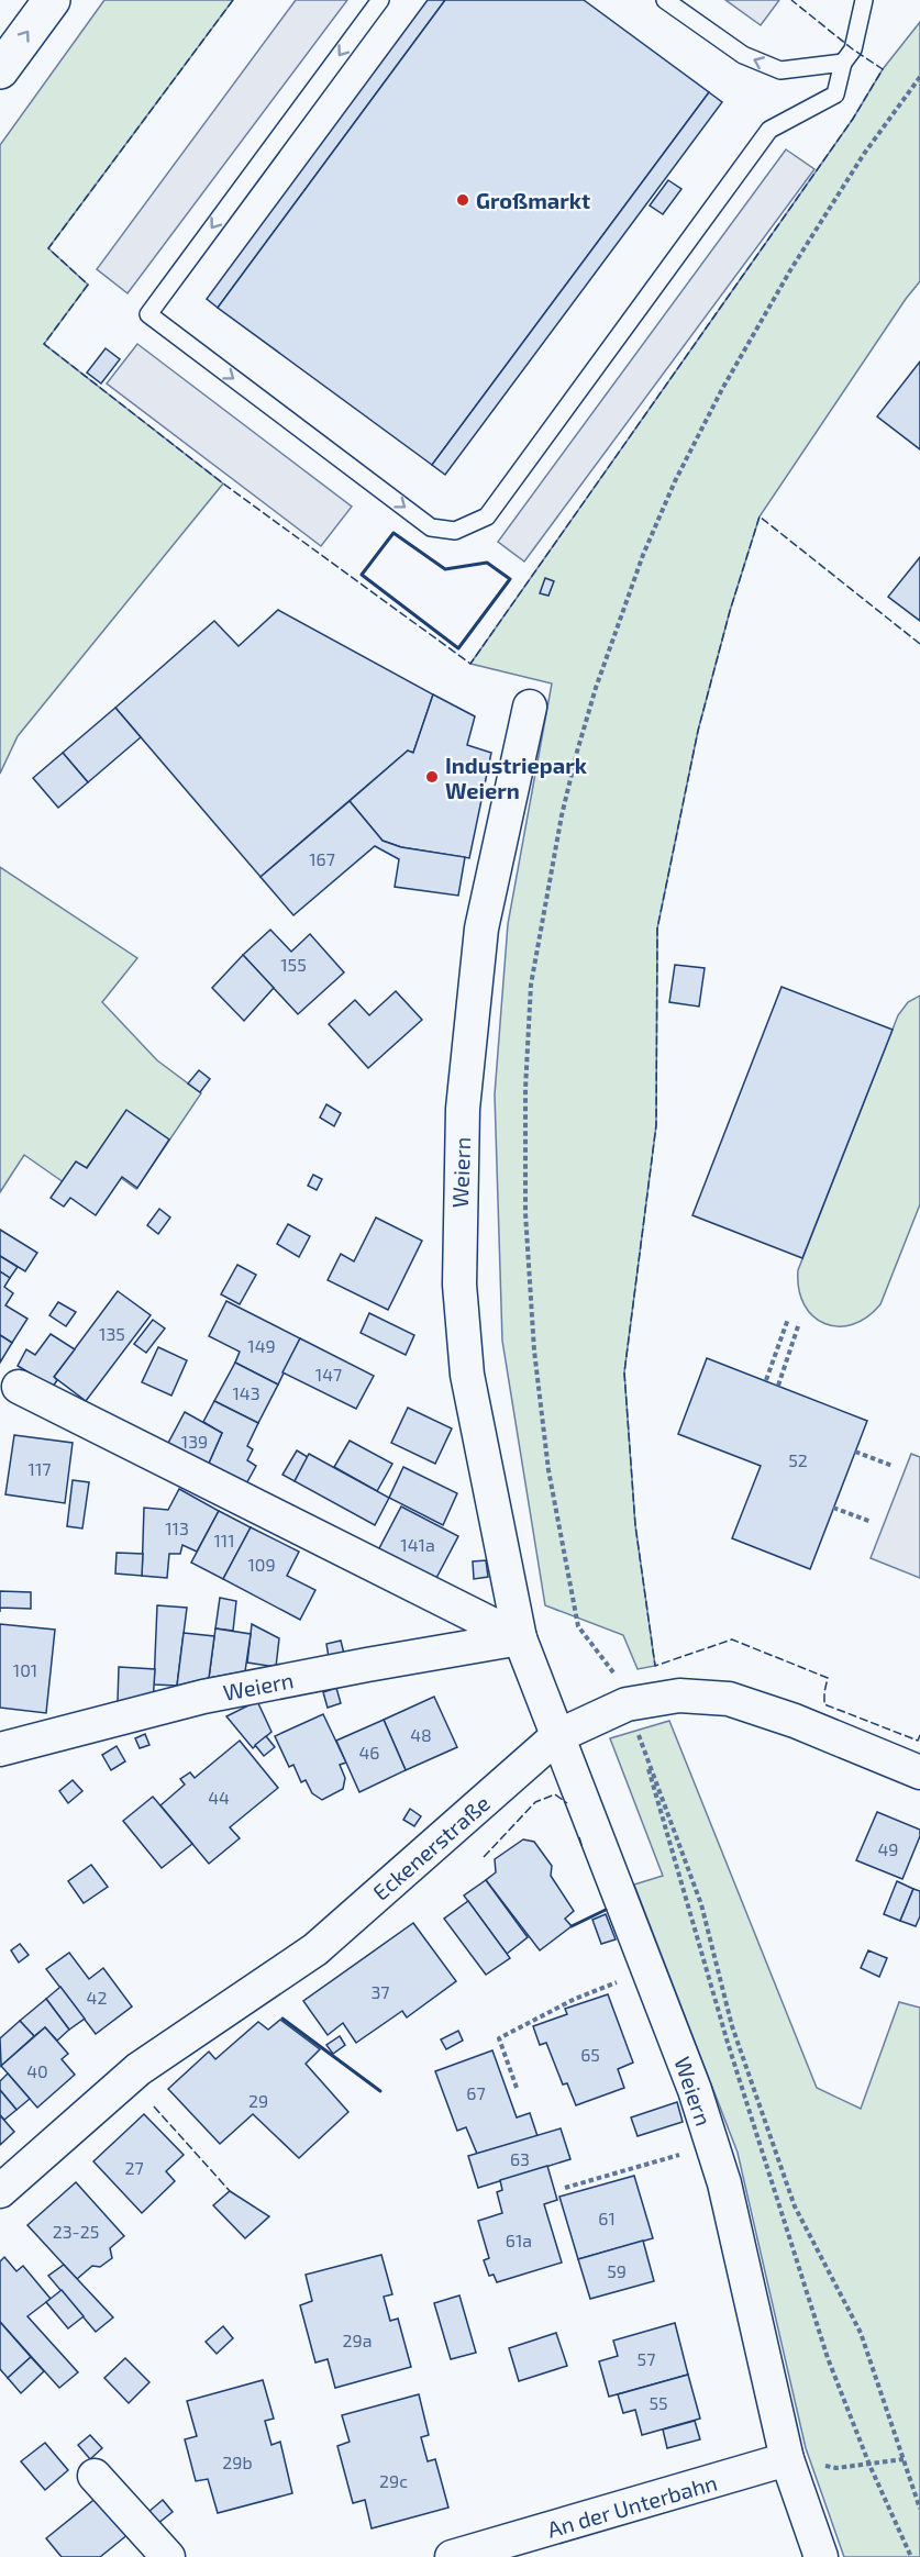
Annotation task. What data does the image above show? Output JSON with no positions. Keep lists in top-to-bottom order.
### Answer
{
  "streets": {
    "street": ["Weiern", "Eckenerstraße", "An der Unterbahn"]
  },
  "crossings": [
    ["Weiern", "Eckenerstraße"],
    ["Weiern", "An der Unterbahn"]
  ],
  "places": ["Großmarkt", "Industriepark Weiern"],
  "house_numbers": [
    "167",
    "155",
    "135",
    "149",
    "147",
    "143",
    "139",
    "52",
    "117",
    "113",
    "111",
    "141a",
    "109",
    "101",
    "48",
    "46",
    "44",
    "49",
    "37",
    "42",
    "65",
    "40",
    "67",
    "29",
    "63",
    "27",
    "61",
    "23-25",
    "61a",
    "59",
    "29a",
    "57",
    "55",
    "29b",
    "29c"
  ]
}
